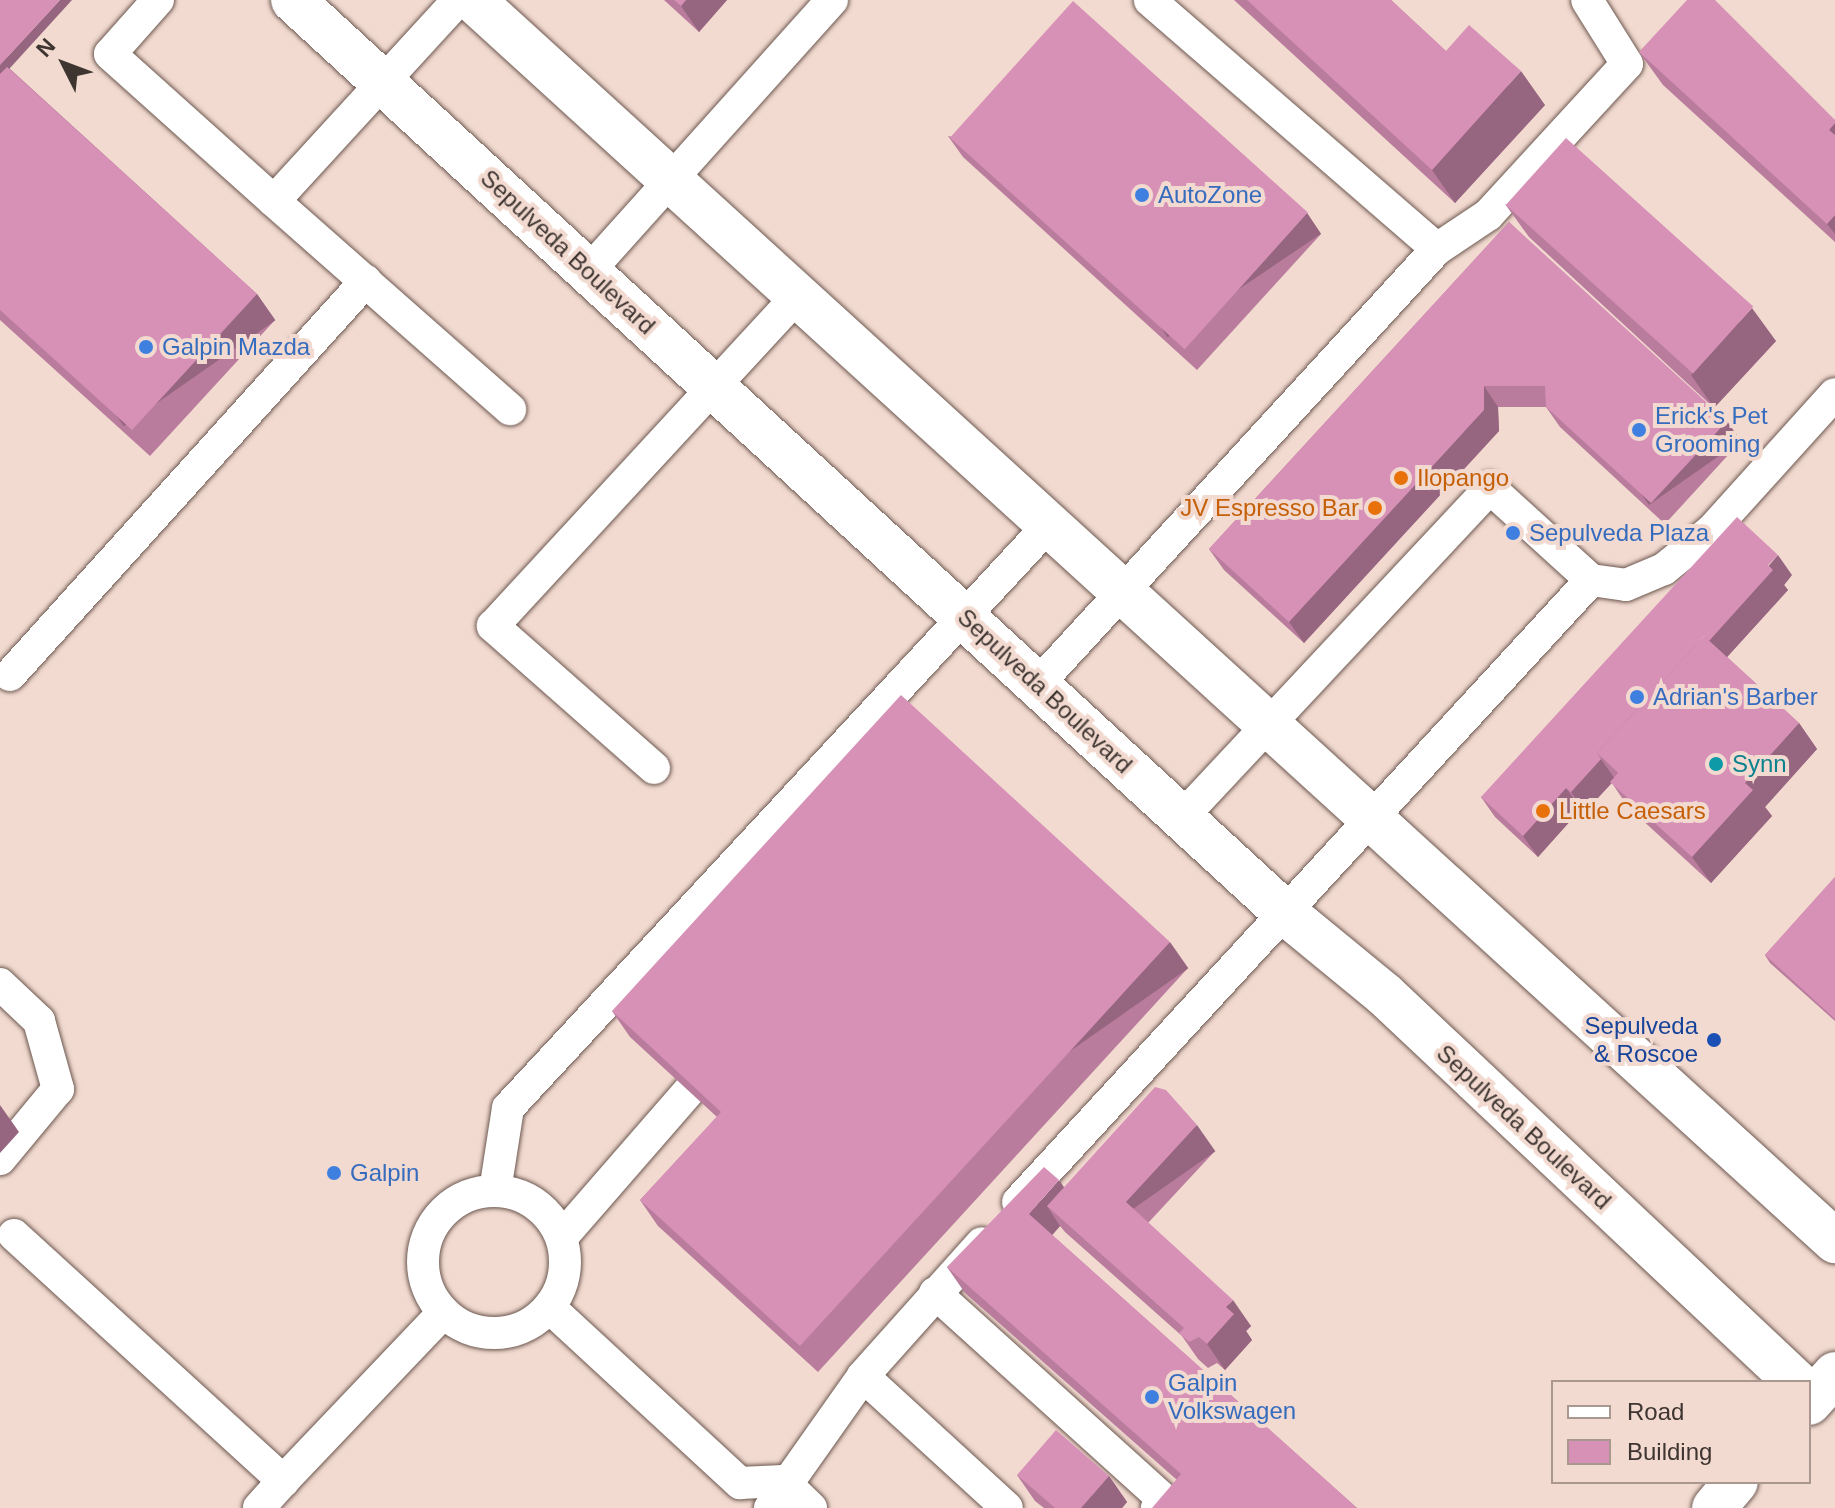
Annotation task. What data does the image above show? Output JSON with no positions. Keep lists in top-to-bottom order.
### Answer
{
  "streets": {
    "main road": ["Sepulveda Boulevard"]
  },
  "places": [
    "AutoZone",
    "Galpin Mazda",
    "Erick's Pet Grooming",
    "Ilopango",
    "JV Espresso Bar",
    "Sepulveda Plaza",
    "Adrian's Barber",
    "Synn",
    "Little Caesars",
    "Sepulveda & Roscoe",
    "Galpin",
    "Galpin Volkswagen"
  ],
  "legend": ["Road", "Building"],
  "north": "top left"
}
